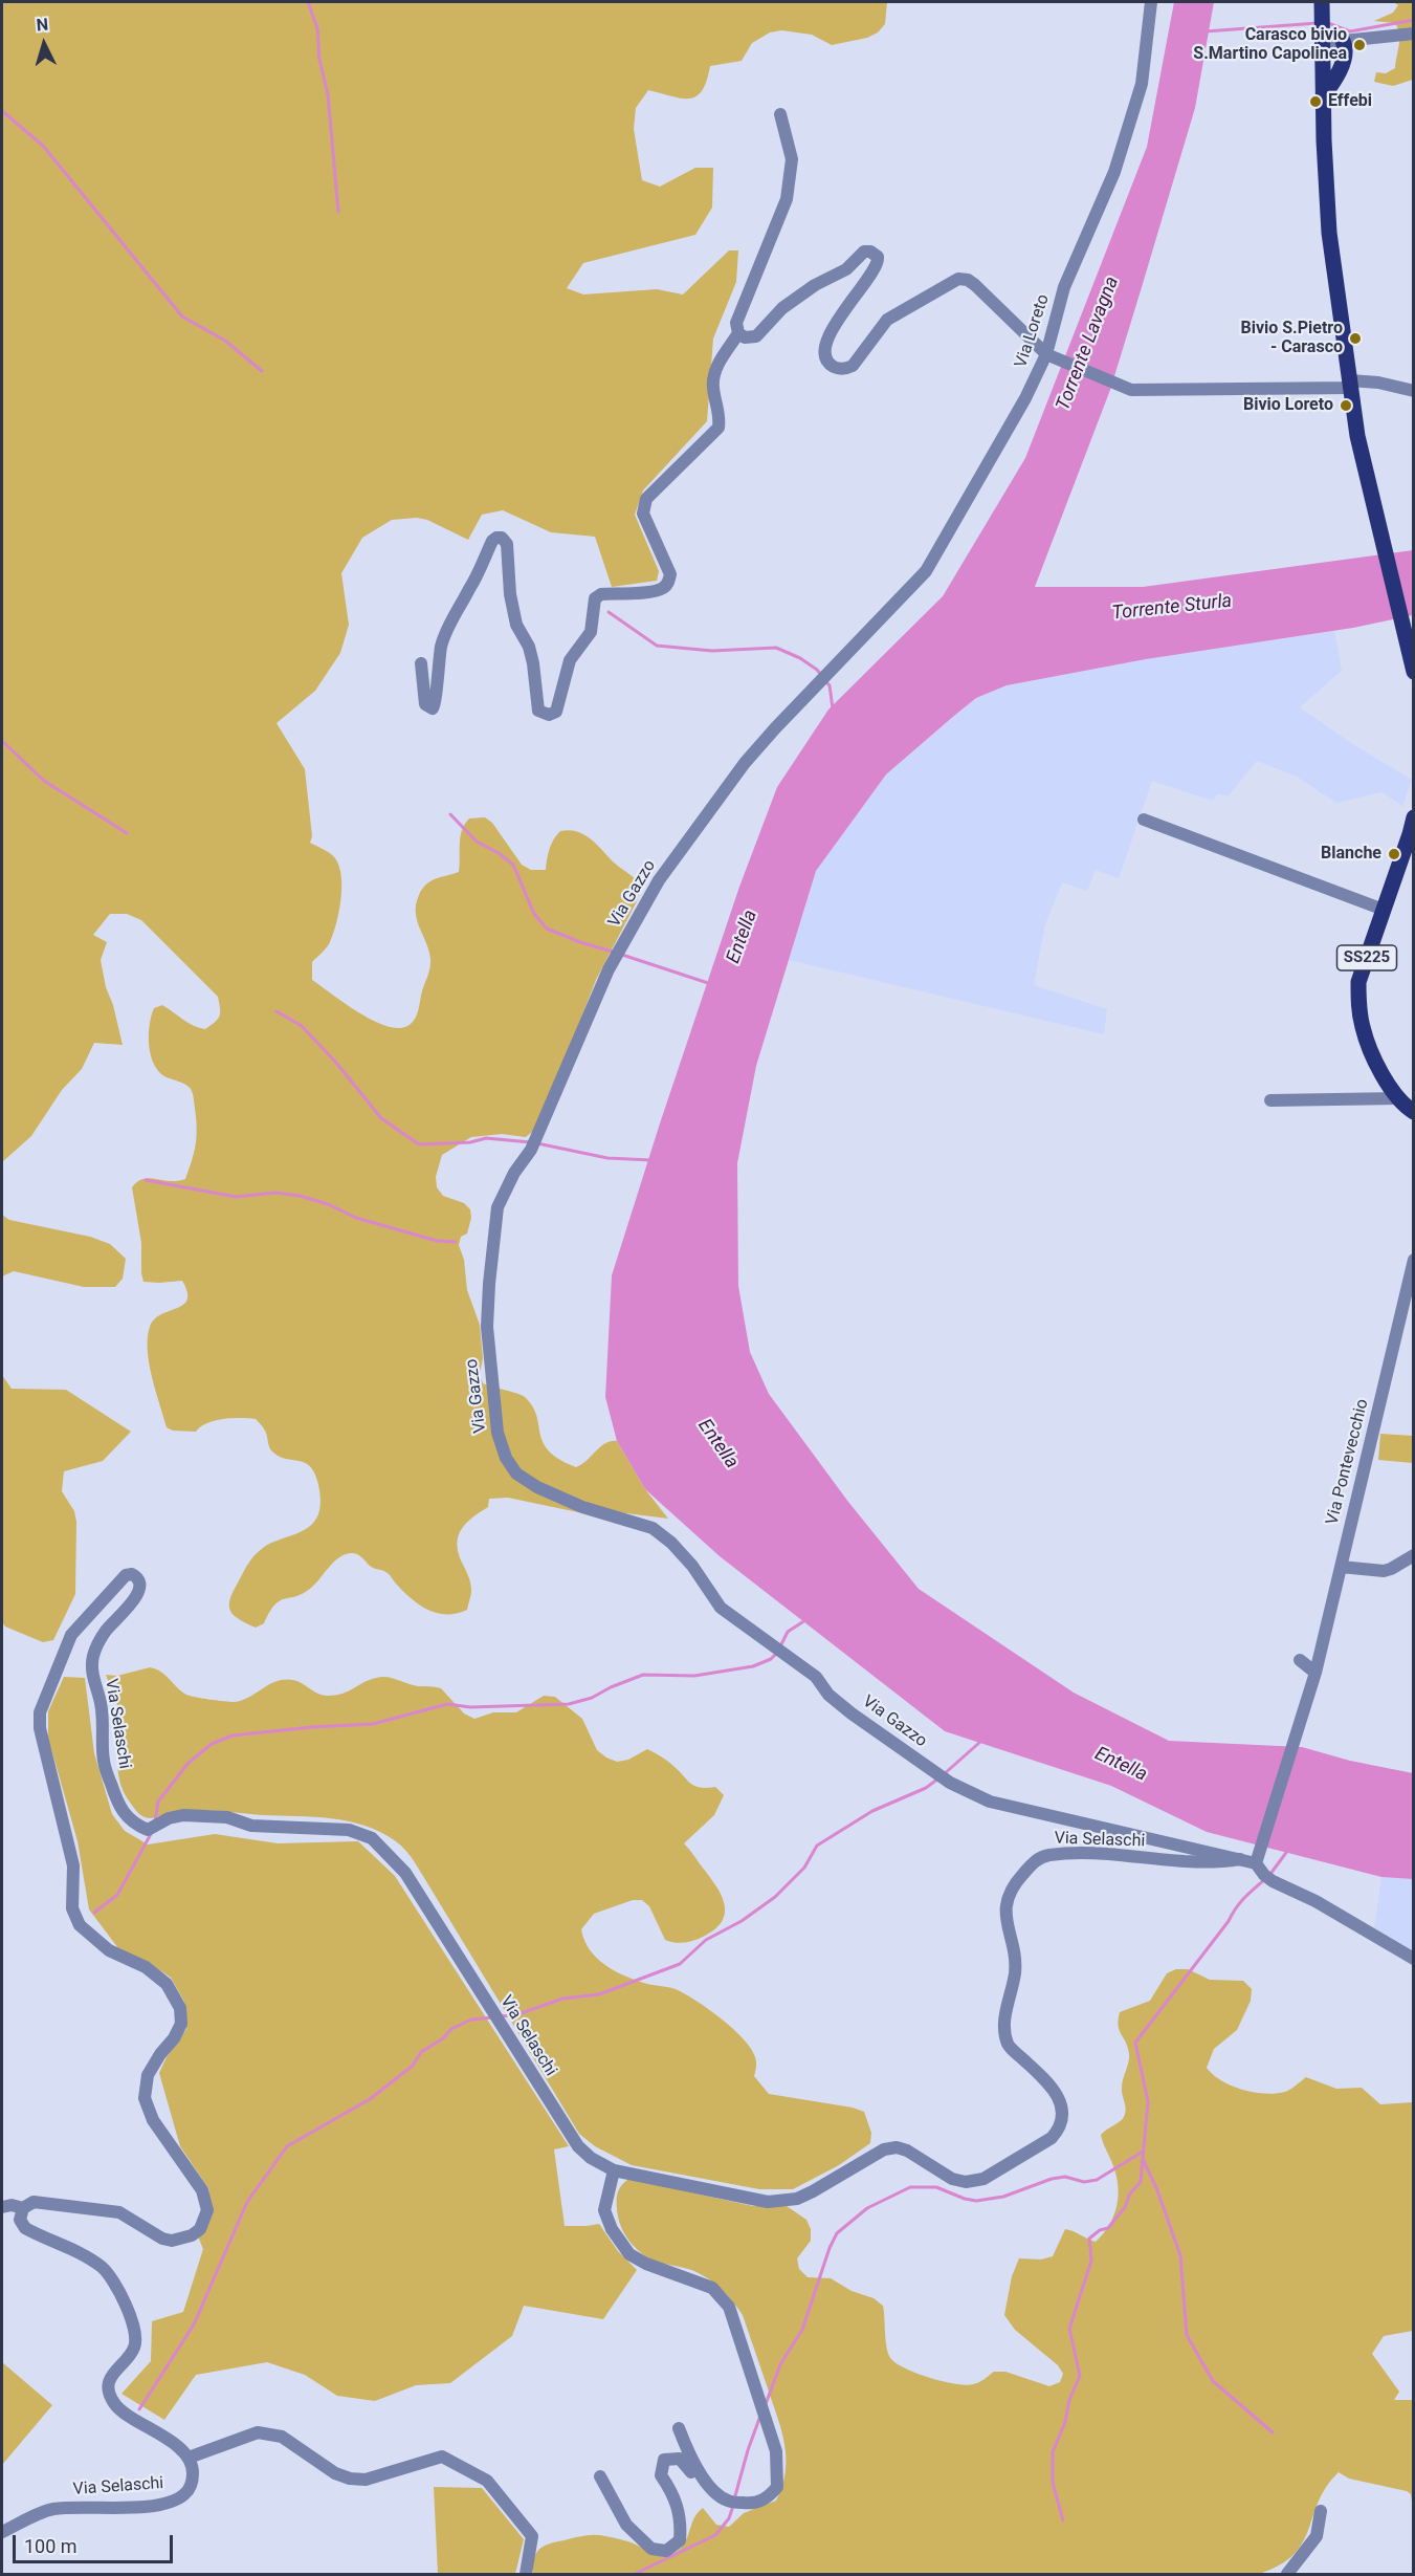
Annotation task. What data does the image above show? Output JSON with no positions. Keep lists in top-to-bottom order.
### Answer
{
  "streets": {
    "main road": ["SS225"],
    "street": [
      "Via Loreto",
      "Via Gazzo",
      "Via Pontevecchio",
      "Via Selaschi"
    ]
  },
  "crossings": [
    ["Via Loreto", "Via Gazzo"],
    ["Via Gazzo", "Via Pontevecchio"],
    ["Via Gazzo", "Via Selaschi"]
  ],
  "water": ["Torrente Lavagna", "Torrente Sturla", "Entella"],
  "places": [
    "Carasco bivio S.Martino Capolinea",
    "Effebi",
    "Bivio S.Pietro - Carasco",
    "Bivio Loreto",
    "Blanche"
  ],
  "scale_bar": "100 m",
  "north": "top"
}
